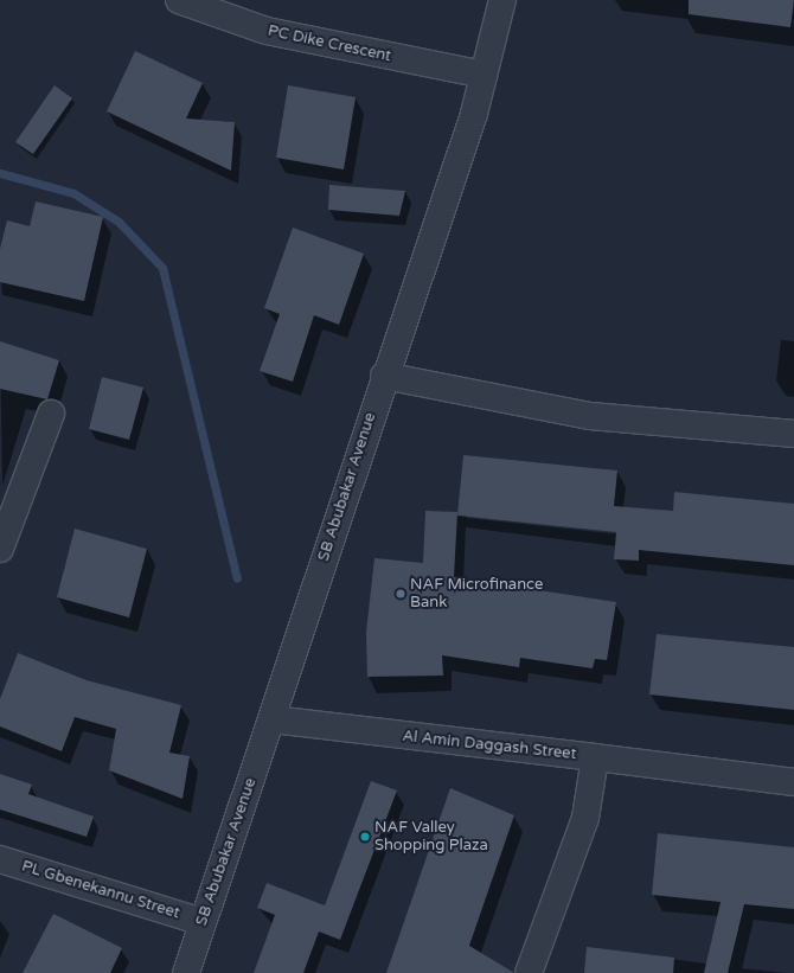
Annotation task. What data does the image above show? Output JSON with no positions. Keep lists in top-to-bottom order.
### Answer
{
  "streets": {
    "street": [
      "PC Dike Crescent",
      "SB Abubakar Avenue",
      "Al Amin Daggash Street",
      "PL Gbenekannu Street"
    ]
  },
  "crossings": [
    ["PC Dike Crescent", "SB Abubakar Avenue"],
    ["SB Abubakar Avenue", "Al Amin Daggash Street"],
    ["SB Abubakar Avenue", "PL Gbenekannu Street"]
  ],
  "places": ["NAF Microfinance Bank", "NAF Valley Shopping Plaza"]
}
